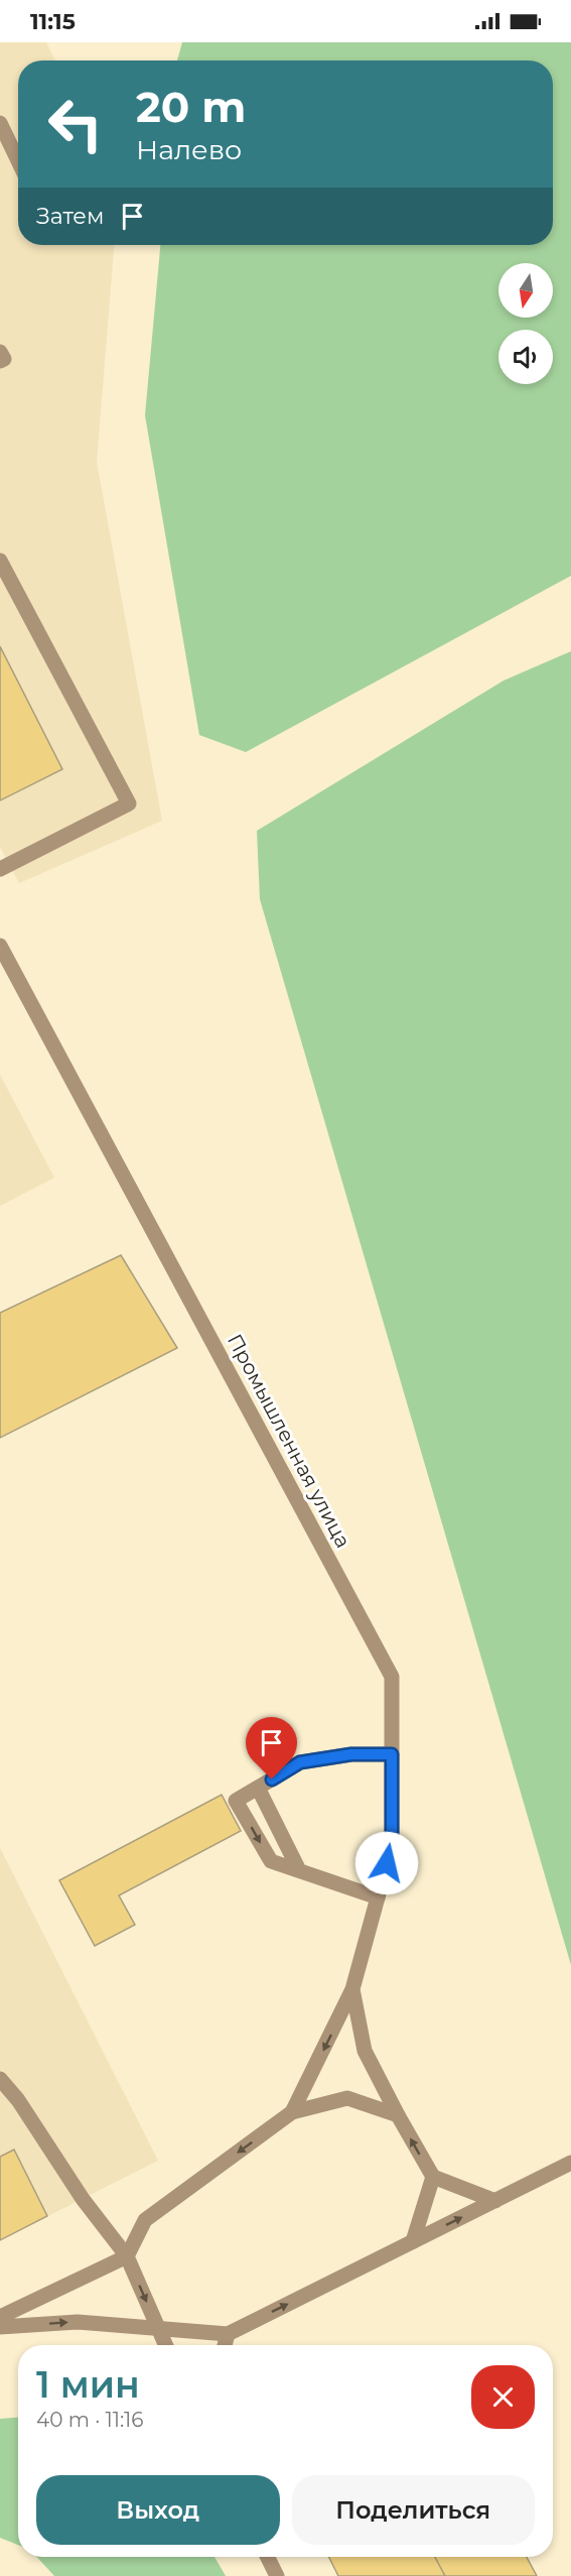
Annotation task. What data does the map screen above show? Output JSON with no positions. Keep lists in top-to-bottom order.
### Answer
{
  "streets": {
    "street": ["Промышленная улица"]
  },
  "north": "bottom",
  "page": {
    "status": "11:15",
    "turn": ["20 m", "Налево"],
    "then": "Затем",
    "heading": ["1 мин", "40 m · 11:16"],
    "buttons": ["Выход", "Поделиться"]
  }
}
